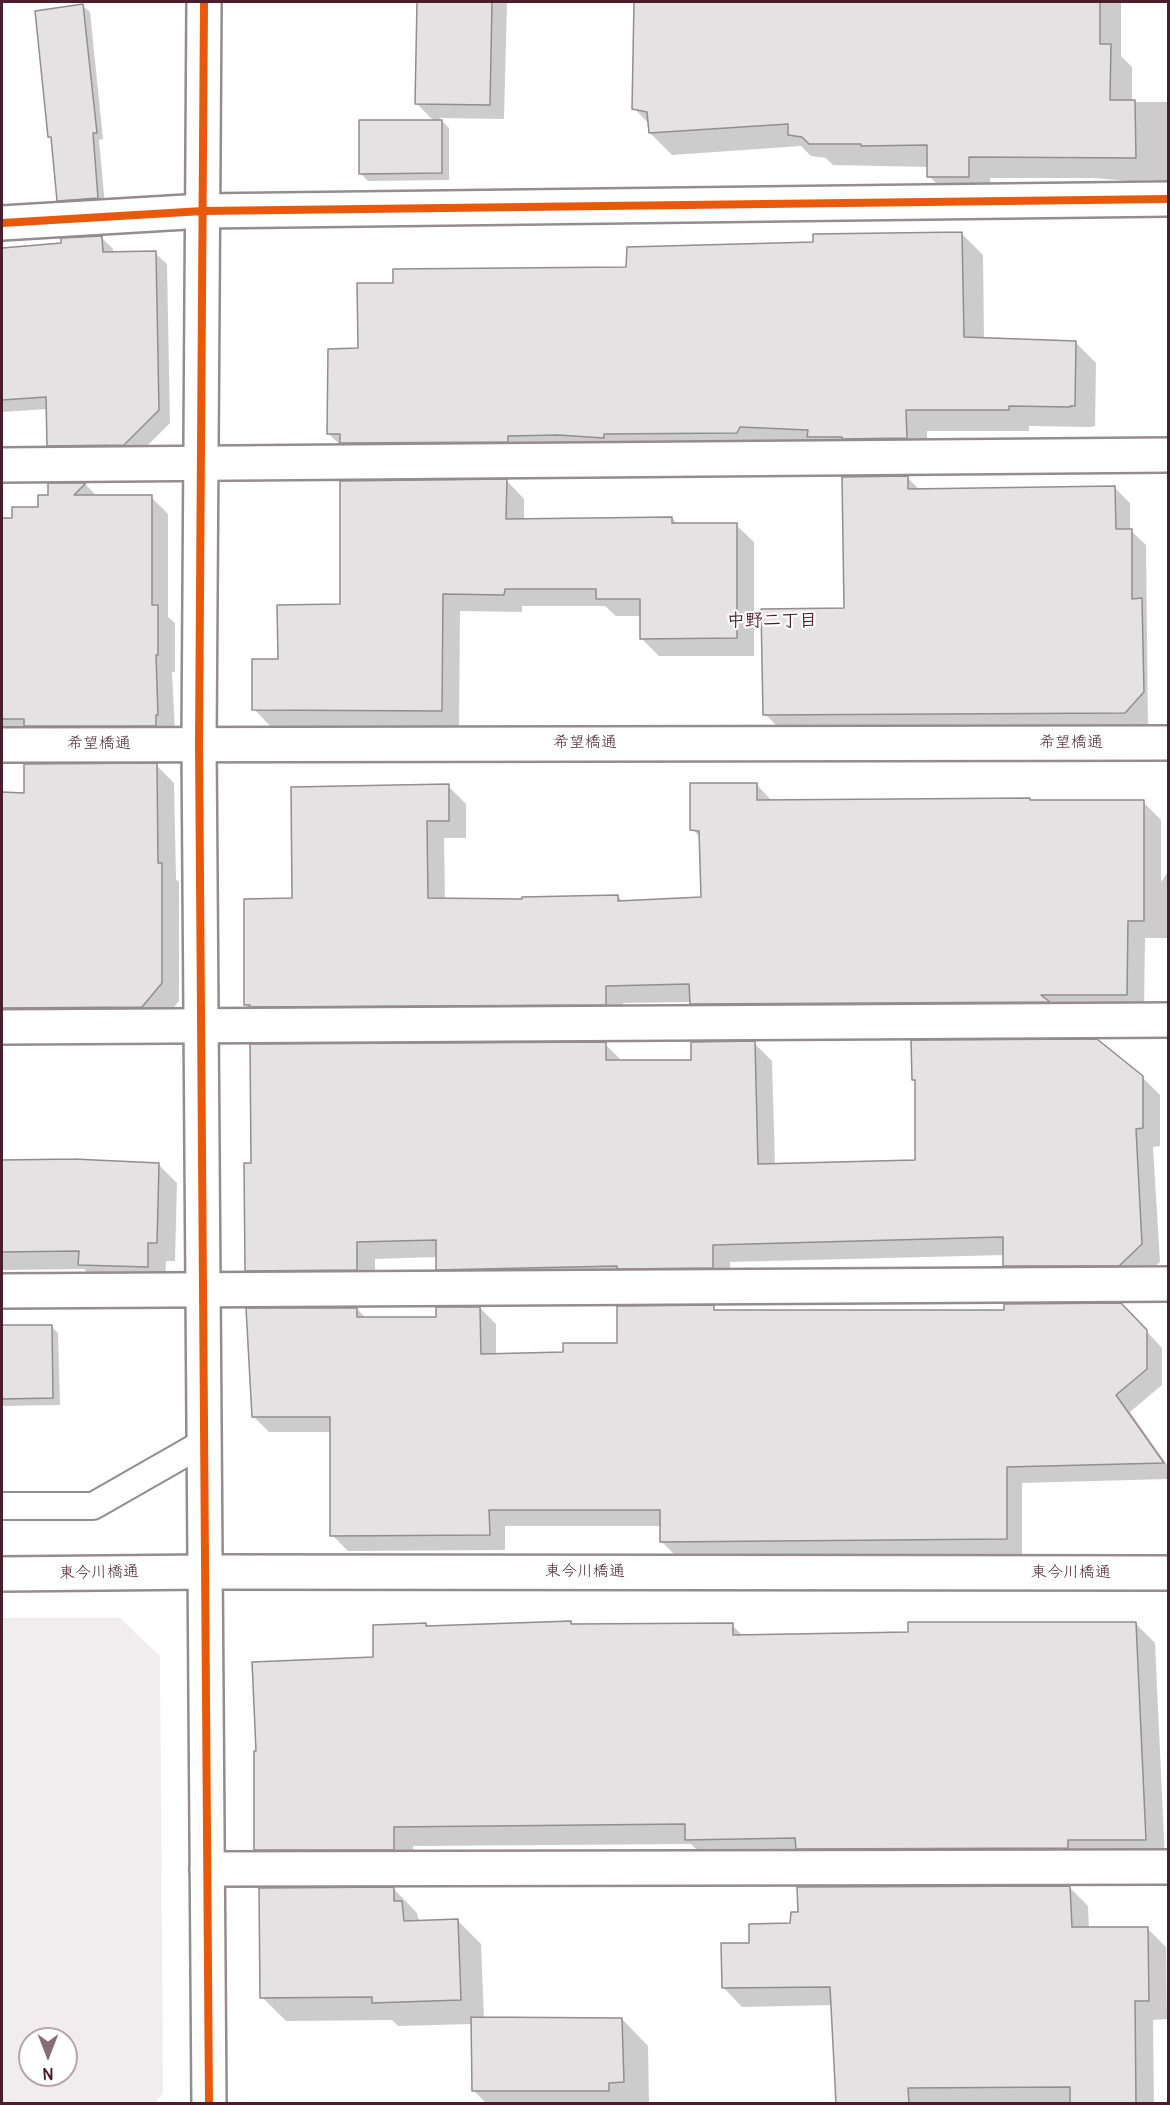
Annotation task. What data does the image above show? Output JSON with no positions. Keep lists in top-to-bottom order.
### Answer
{
  "streets": {
    "street": ["希望橋通", "東今川橋通"]
  },
  "districts": ["中野二丁目"],
  "north": "bottom"
}
